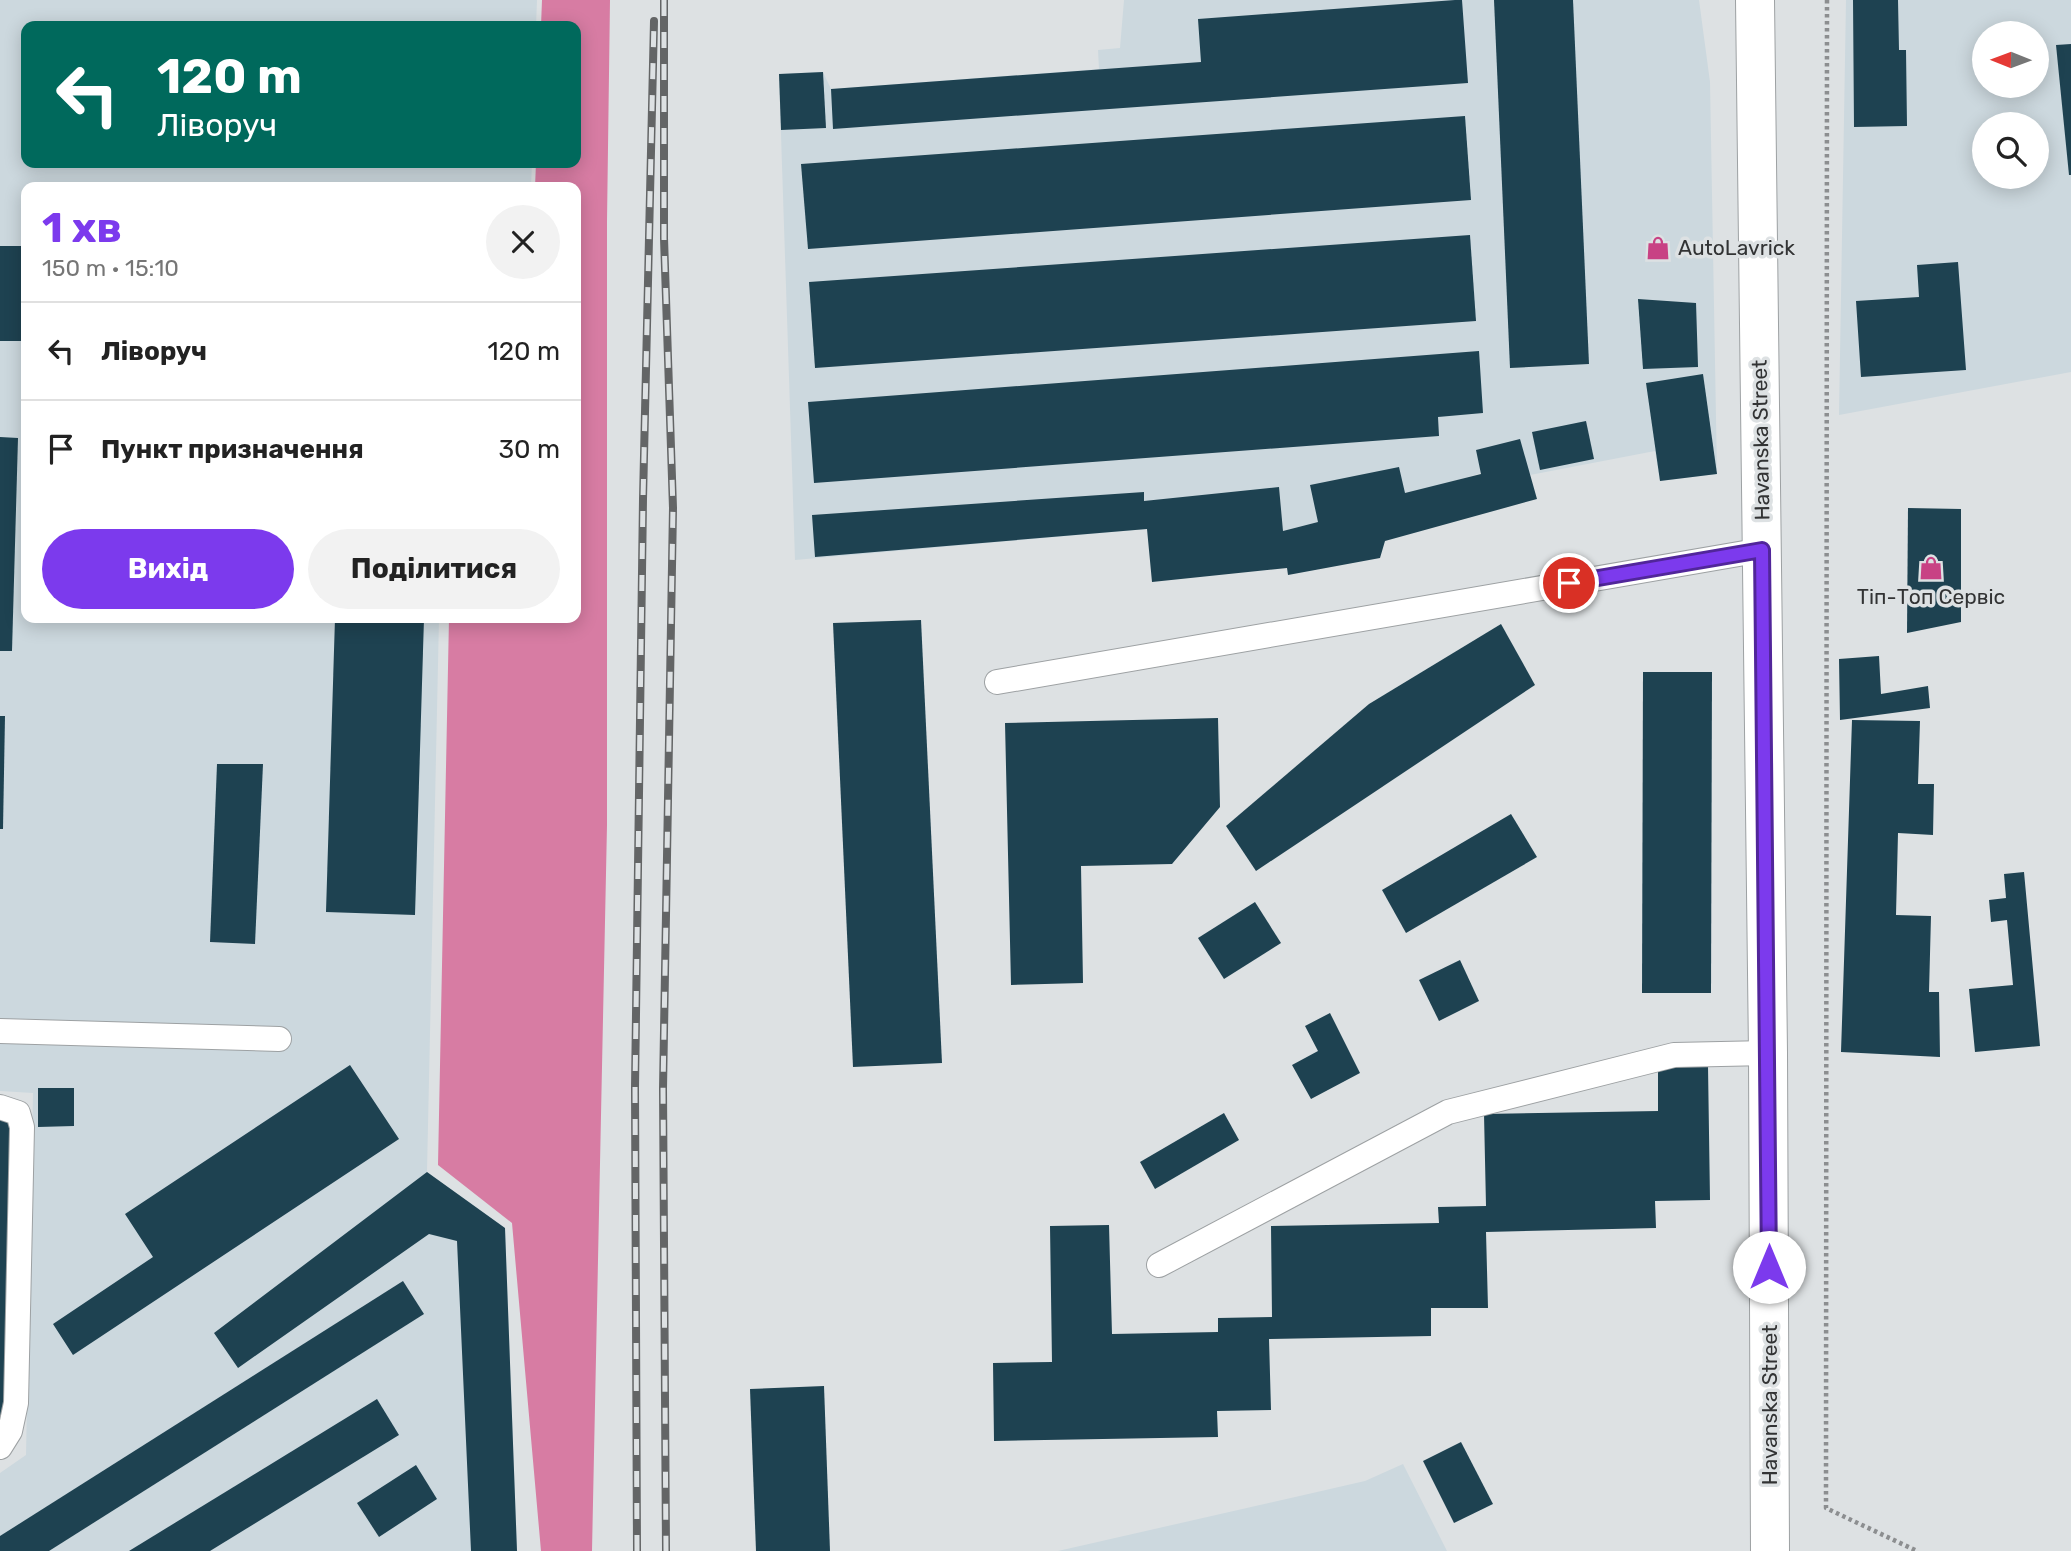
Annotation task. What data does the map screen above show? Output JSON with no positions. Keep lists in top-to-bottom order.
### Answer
{
  "streets": {
    "street": ["Havanska Street"]
  },
  "places": {
    "shop": ["AutoLavrick", "Тіп-Топ Сервіс"]
  },
  "north": "left",
  "page": {
    "turn": ["120 m", "Ліворуч"],
    "heading": ["1 хв", "150 m · 15:10"],
    "list": [
      {
        "name": "Ліворуч",
        "value": "120 m"
      },
      {
        "name": "Пункт призначення",
        "value": "30 m"
      }
    ],
    "buttons": ["Вихід", "Поділитися"]
  }
}
